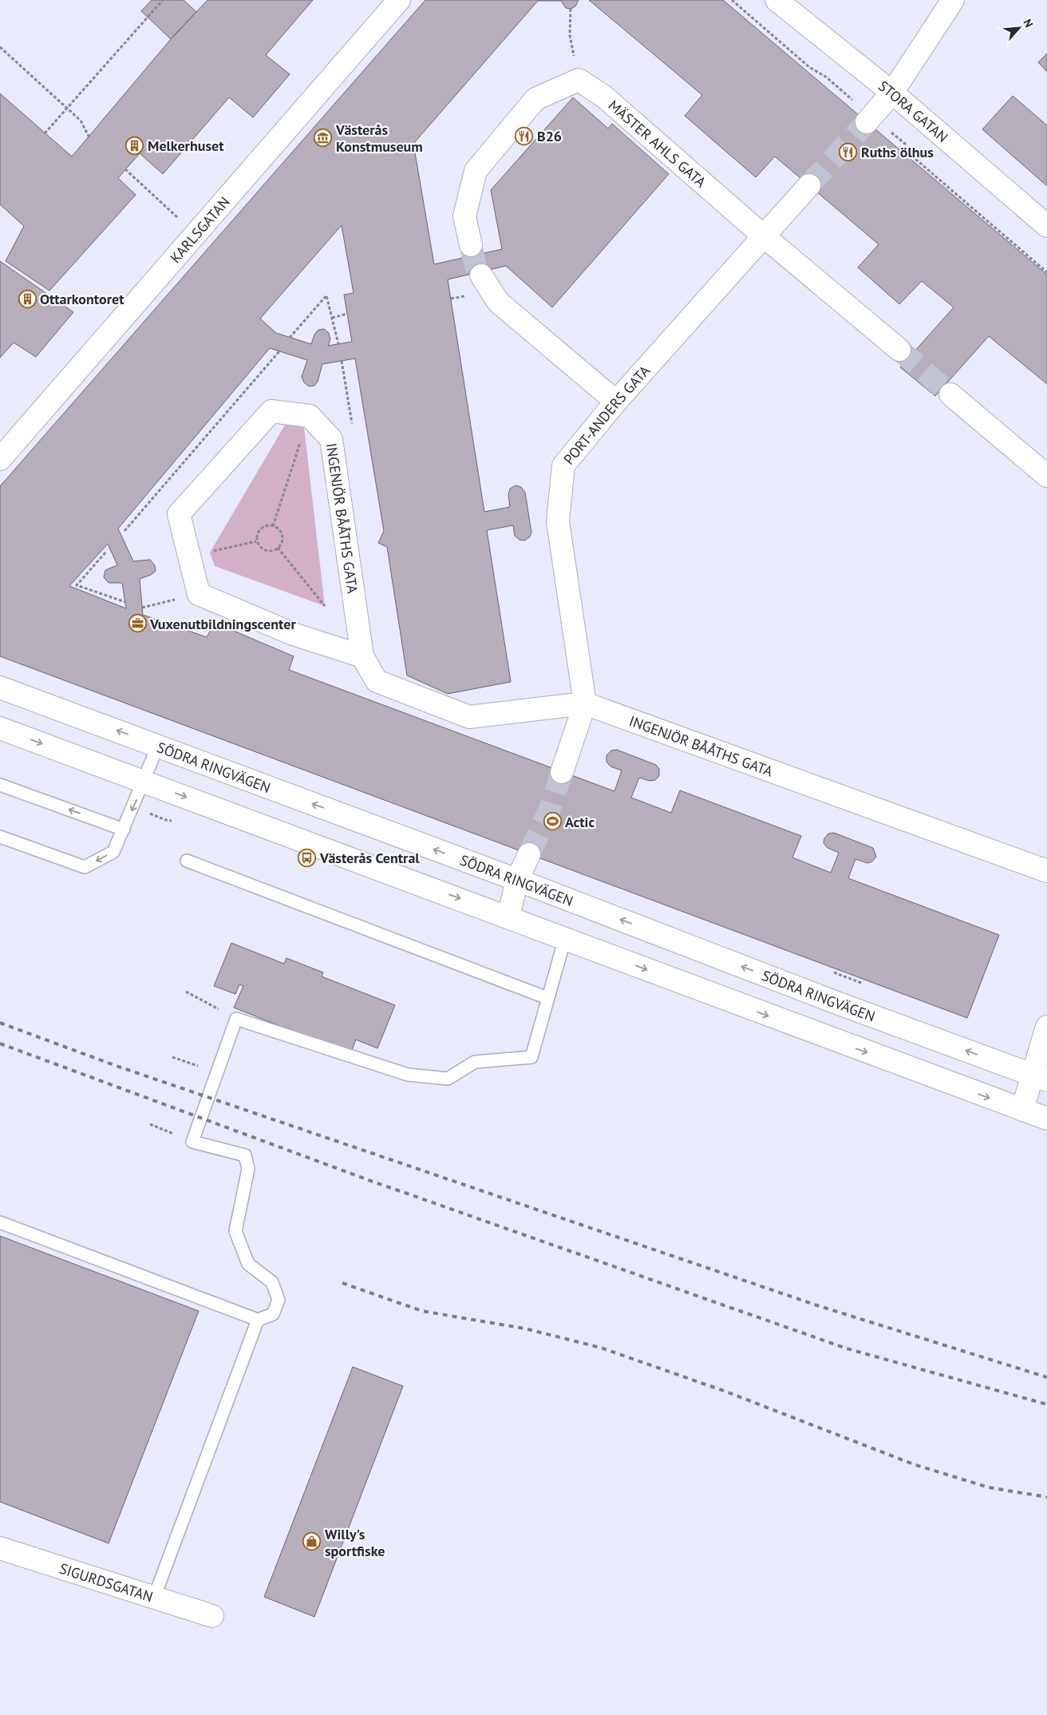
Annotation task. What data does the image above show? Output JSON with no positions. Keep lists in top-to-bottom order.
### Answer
{
  "streets": {
    "street": [
      "STORA GATAN",
      "MÄSTER AHLS GATA",
      "KARLSGATAN",
      "PORT-ANDERS GATA",
      "INGENJÖR BÅÅTHS GATA",
      "SÖDRA RINGVÄGEN",
      "SIGURDSGATAN"
    ]
  },
  "crossings": [
    ["MÄSTER AHLS GATA", "PORT-ANDERS GATA"],
    ["PORT-ANDERS GATA", "INGENJÖR BÅÅTHS GATA"]
  ],
  "places": {
    "restaurant": ["B26", "Ruths ölhus"],
    "museum": ["Västerås Konstmuseum"],
    "building": ["Melkerhuset", "Ottarkontoret"],
    "office": ["Vuxenutbildningscenter"],
    "sports": ["Actic"],
    "bus stop": ["Västerås Central"],
    "shop": ["Willy's sportfiske"]
  },
  "north": "top right"
}
